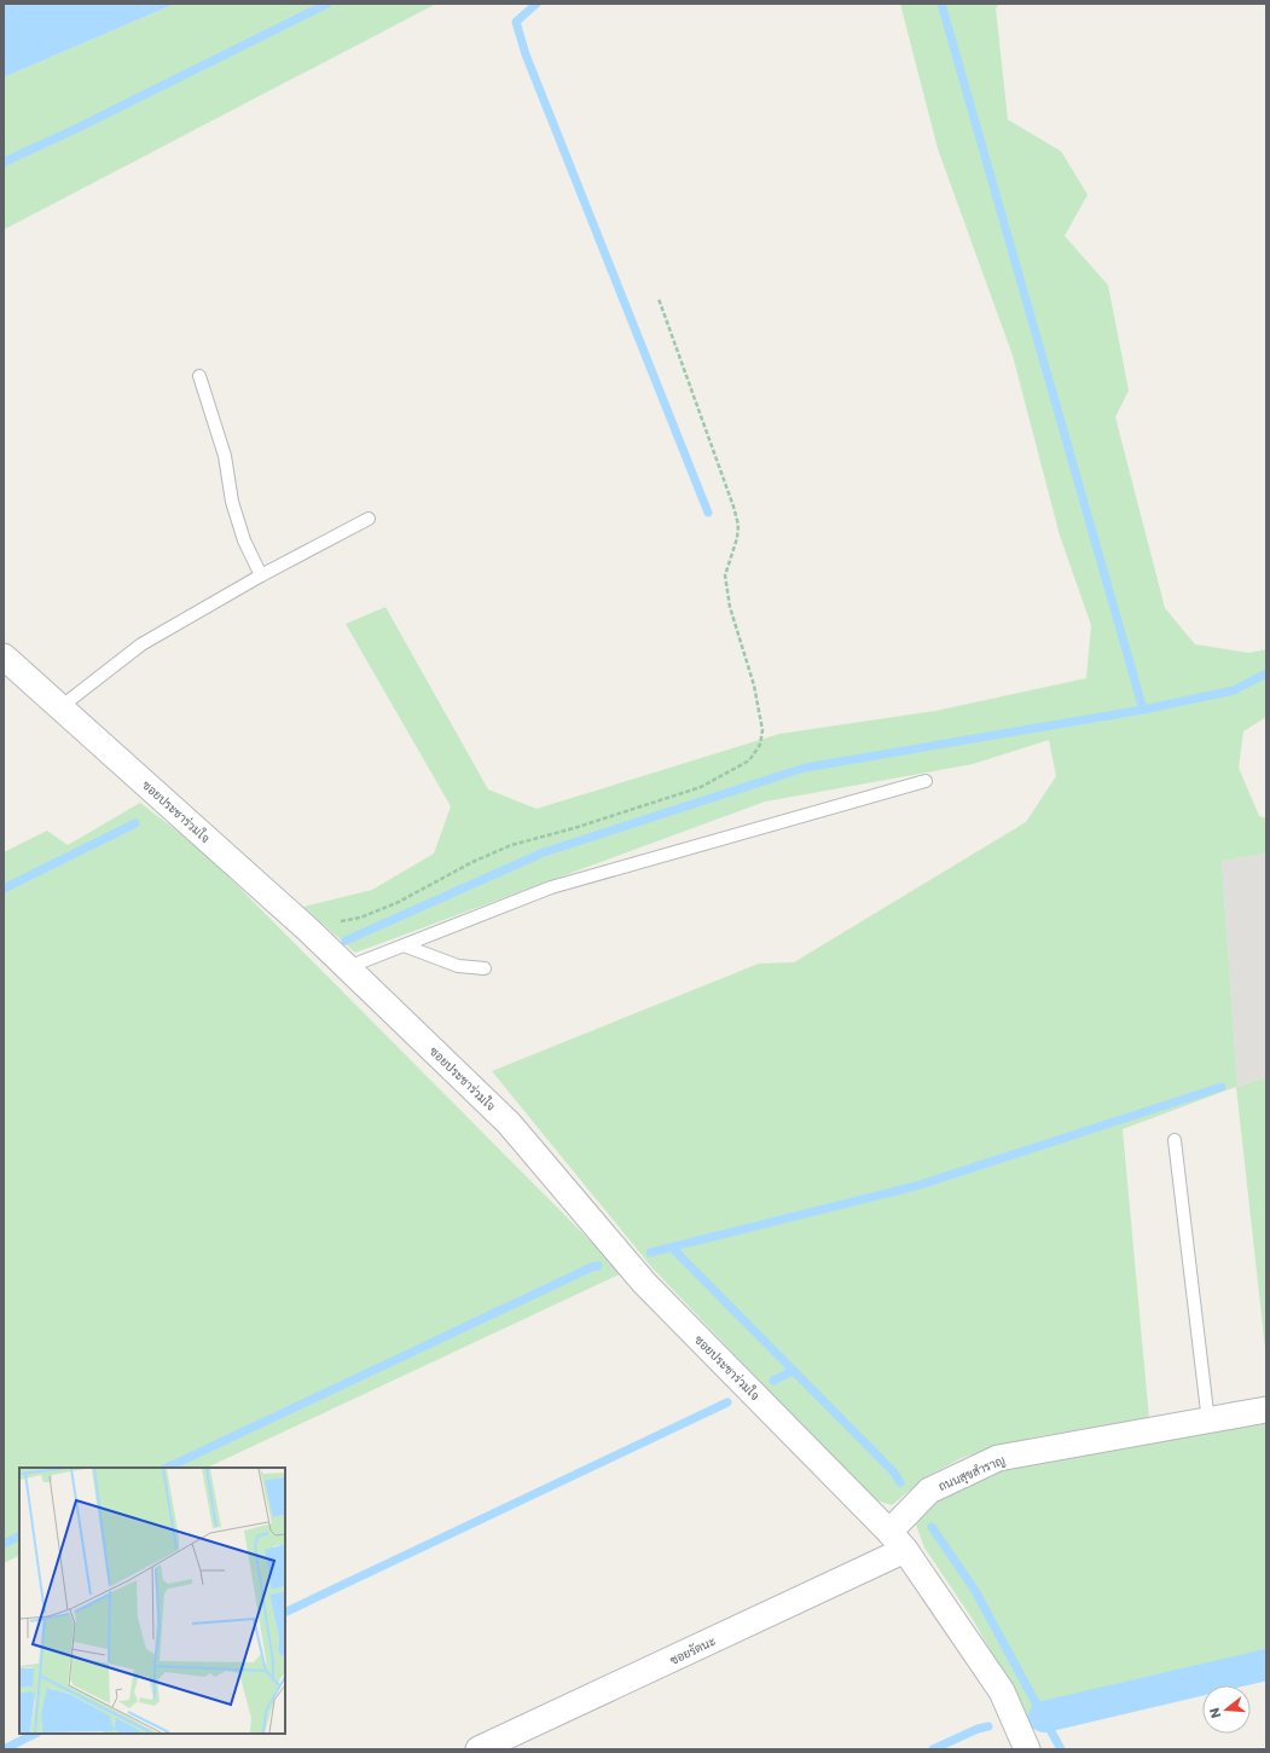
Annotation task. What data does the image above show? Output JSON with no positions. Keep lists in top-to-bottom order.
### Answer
{
  "streets": {
    "street": ["ซอยประชาร่วมใจ", "ถนนสุขสำราญ", "ซอยรัตนะ"]
  },
  "crossings": [
    ["ซอยประชาร่วมใจ", "ถนนสุขสำราญ"],
    ["ซอยประชาร่วมใจ", "ซอยรัตนะ"],
    ["ถนนสุขสำราญ", "ซอยรัตนะ"]
  ],
  "north": "left"
}
